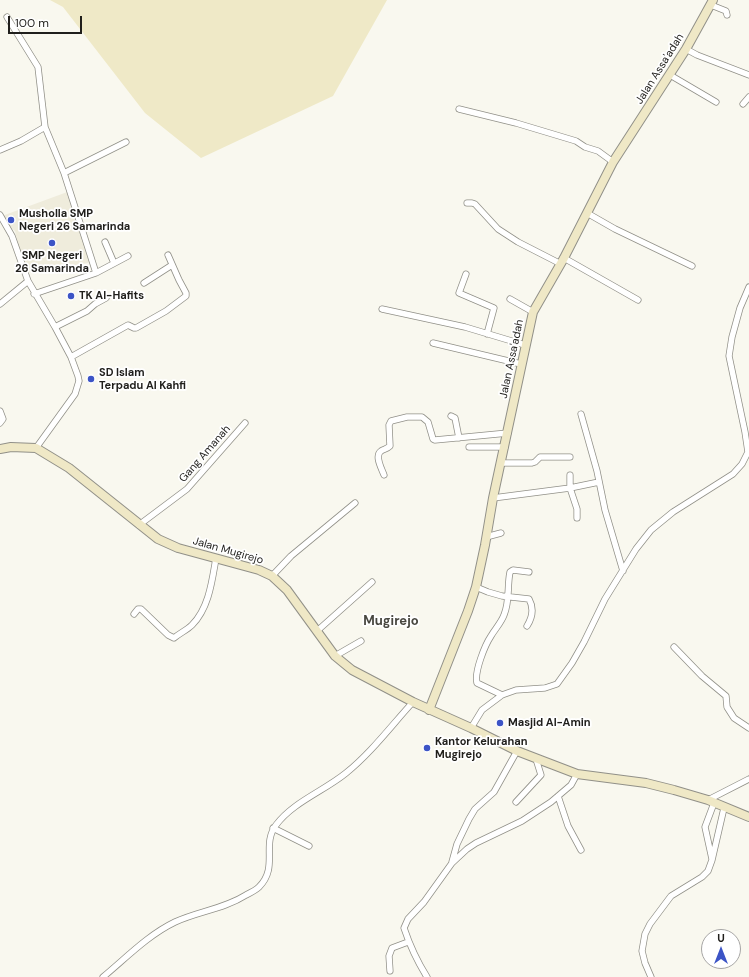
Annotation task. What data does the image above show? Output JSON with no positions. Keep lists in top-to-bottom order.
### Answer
{
  "streets": {
    "street": ["Jalan Assa'adah", "Gang Amanah", "Jalan Mugirejo"]
  },
  "crossings": [
    ["Jalan Assa'adah", "Jalan Mugirejo"],
    ["Gang Amanah", "Jalan Mugirejo"]
  ],
  "districts": ["Mugirejo"],
  "places": [
    "Musholla SMP Negeri 26 Samarinda",
    "SMP Negeri 26 Samarinda",
    "TK Al-Hafits",
    "SD Islam Terpadu Al Kahfi",
    "Masjid Al-Amin",
    "Kantor Kelurahan Mugirejo"
  ],
  "scale_bar": "100 m",
  "north": "top"
}
